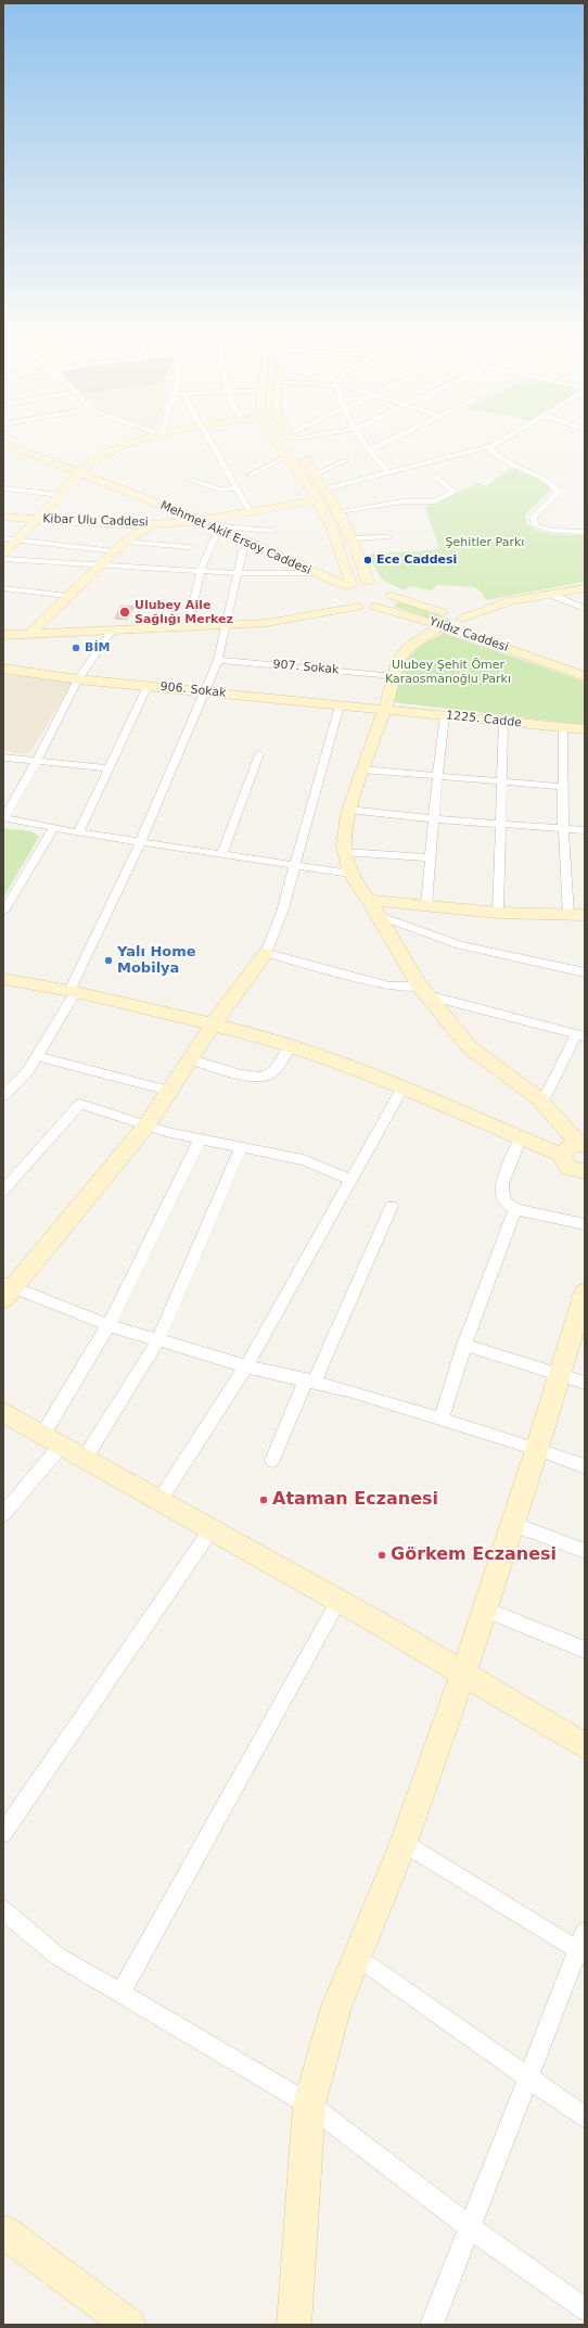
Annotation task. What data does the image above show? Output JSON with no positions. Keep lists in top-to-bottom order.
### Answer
{
  "streets": {
    "street": [
      "Kibar Ulu Caddesi",
      "Mehmet Akif Ersoy Caddesi",
      "Yıldız Caddesi",
      "907. Sokak",
      "906. Sokak",
      "1225. Cadde"
    ]
  },
  "crossings": [
    ["Kibar Ulu Caddesi", "Mehmet Akif Ersoy Caddesi"],
    ["Mehmet Akif Ersoy Caddesi", "Yıldız Caddesi"],
    ["906. Sokak", "1225. Cadde"]
  ],
  "parks": ["Şehitler Parkı", "Ulubey Şehit Ömer Karaosmanoğlu Parkı"],
  "places": [
    "Ece Caddesi",
    "Ulubey Aile Sağlığı Merkez",
    "BİM",
    "Yalı Home Mobilya",
    "Ataman Eczanesi",
    "Görkem Eczanesi"
  ]
}
